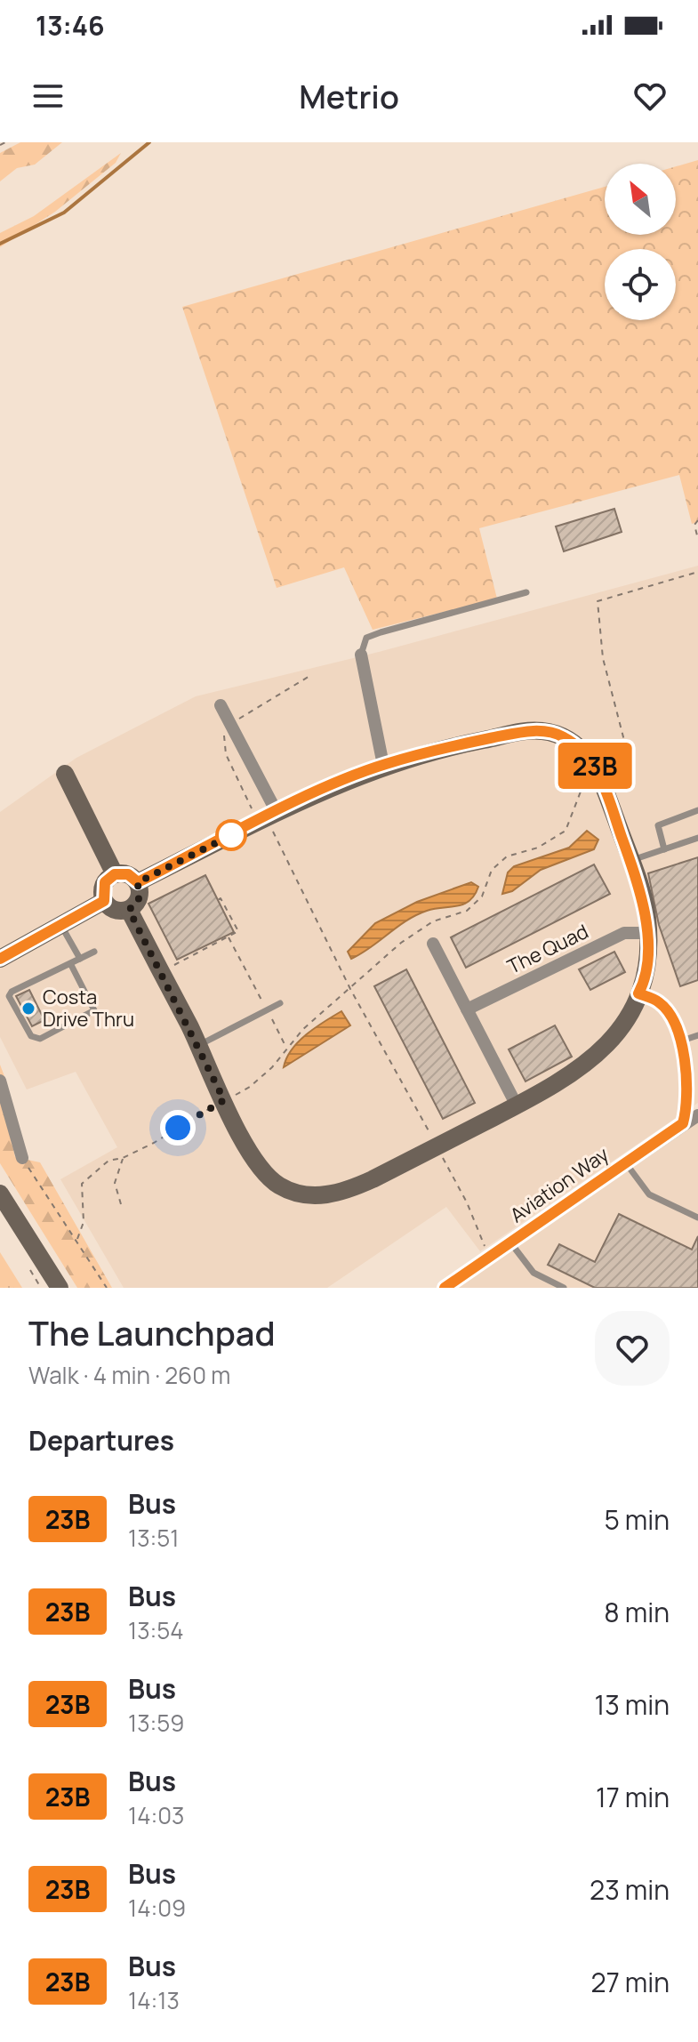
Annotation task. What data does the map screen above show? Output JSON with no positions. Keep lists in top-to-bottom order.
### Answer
{
  "streets": {
    "street": ["The Quad", "Aviation Way"]
  },
  "places": ["Costa Drive Thru"],
  "lines": ["bus line 23B"],
  "north": "top left",
  "page": {
    "status": "13:46",
    "header": "Metrio",
    "on_map": "23B",
    "heading": [
      ["The Launchpad", "Walk · 4 min · 260 m"],
      "Departures"
    ],
    "list": [
      {
        "mark": "23B",
        "name": "Bus",
        "note": "13:51",
        "value": "5 min"
      },
      {
        "mark": "23B",
        "name": "Bus",
        "note": "13:54",
        "value": "8 min"
      },
      {
        "mark": "23B",
        "name": "Bus",
        "note": "13:59",
        "value": "13 min"
      },
      {
        "mark": "23B",
        "name": "Bus",
        "note": "14:03",
        "value": "17 min"
      },
      {
        "mark": "23B",
        "name": "Bus",
        "note": "14:09",
        "value": "23 min"
      },
      {
        "mark": "23B",
        "name": "Bus",
        "note": "14:13",
        "value": "27 min"
      }
    ]
  }
}
